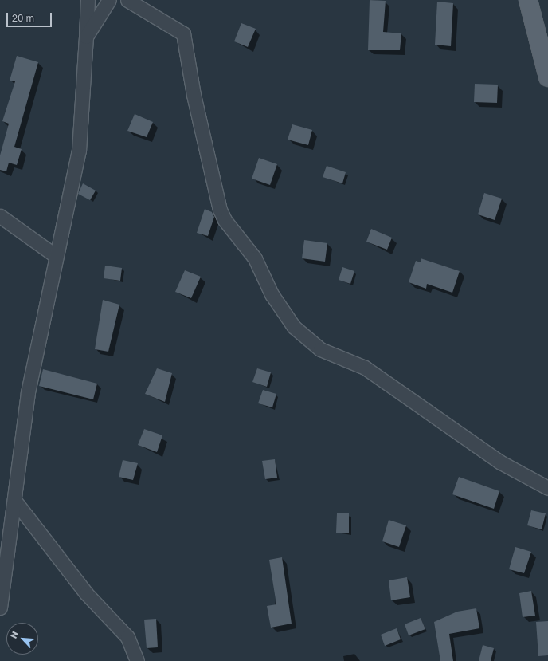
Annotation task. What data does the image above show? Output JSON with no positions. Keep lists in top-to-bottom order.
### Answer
{
  "scale_bar": "20 m",
  "north": "top left"
}
